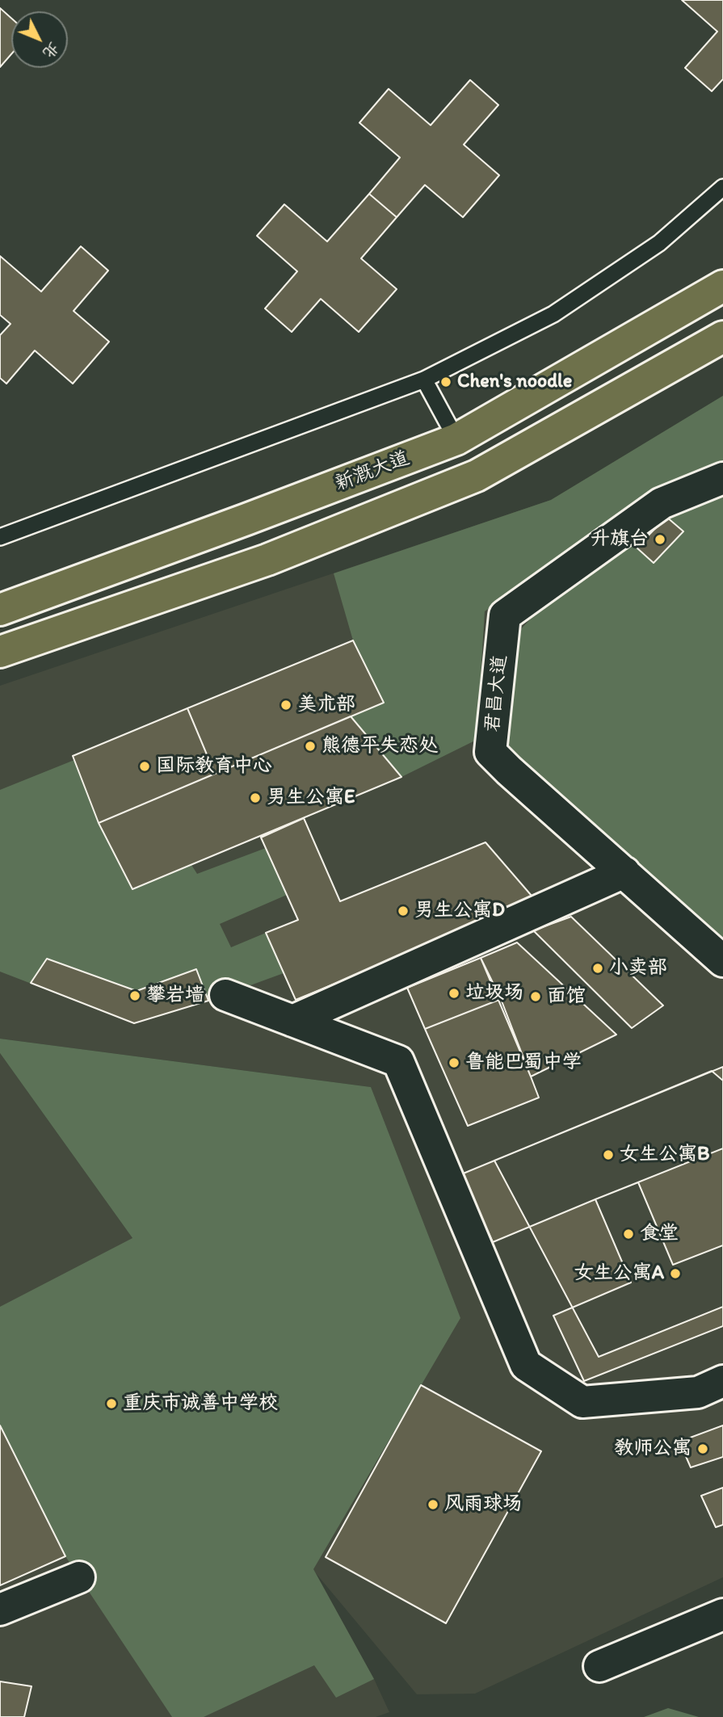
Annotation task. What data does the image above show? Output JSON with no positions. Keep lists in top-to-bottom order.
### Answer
{
  "streets": {
    "main road": ["新溉大道"],
    "street": ["君昌大道"]
  },
  "places": [
    "Chen's noodle",
    "升旗台",
    "美术部",
    "熊德平失恋处",
    "国际教育中心",
    "男生公寓E",
    "男生公寓D",
    "小卖部",
    "垃圾场",
    "攀岩墙",
    "面馆",
    "鲁能巴蜀中学",
    "女生公寓B",
    "食堂",
    "女生公寓A",
    "重庆市诚善中学校",
    "教师公寓",
    "风雨球场"
  ],
  "north": "bottom right"
}
